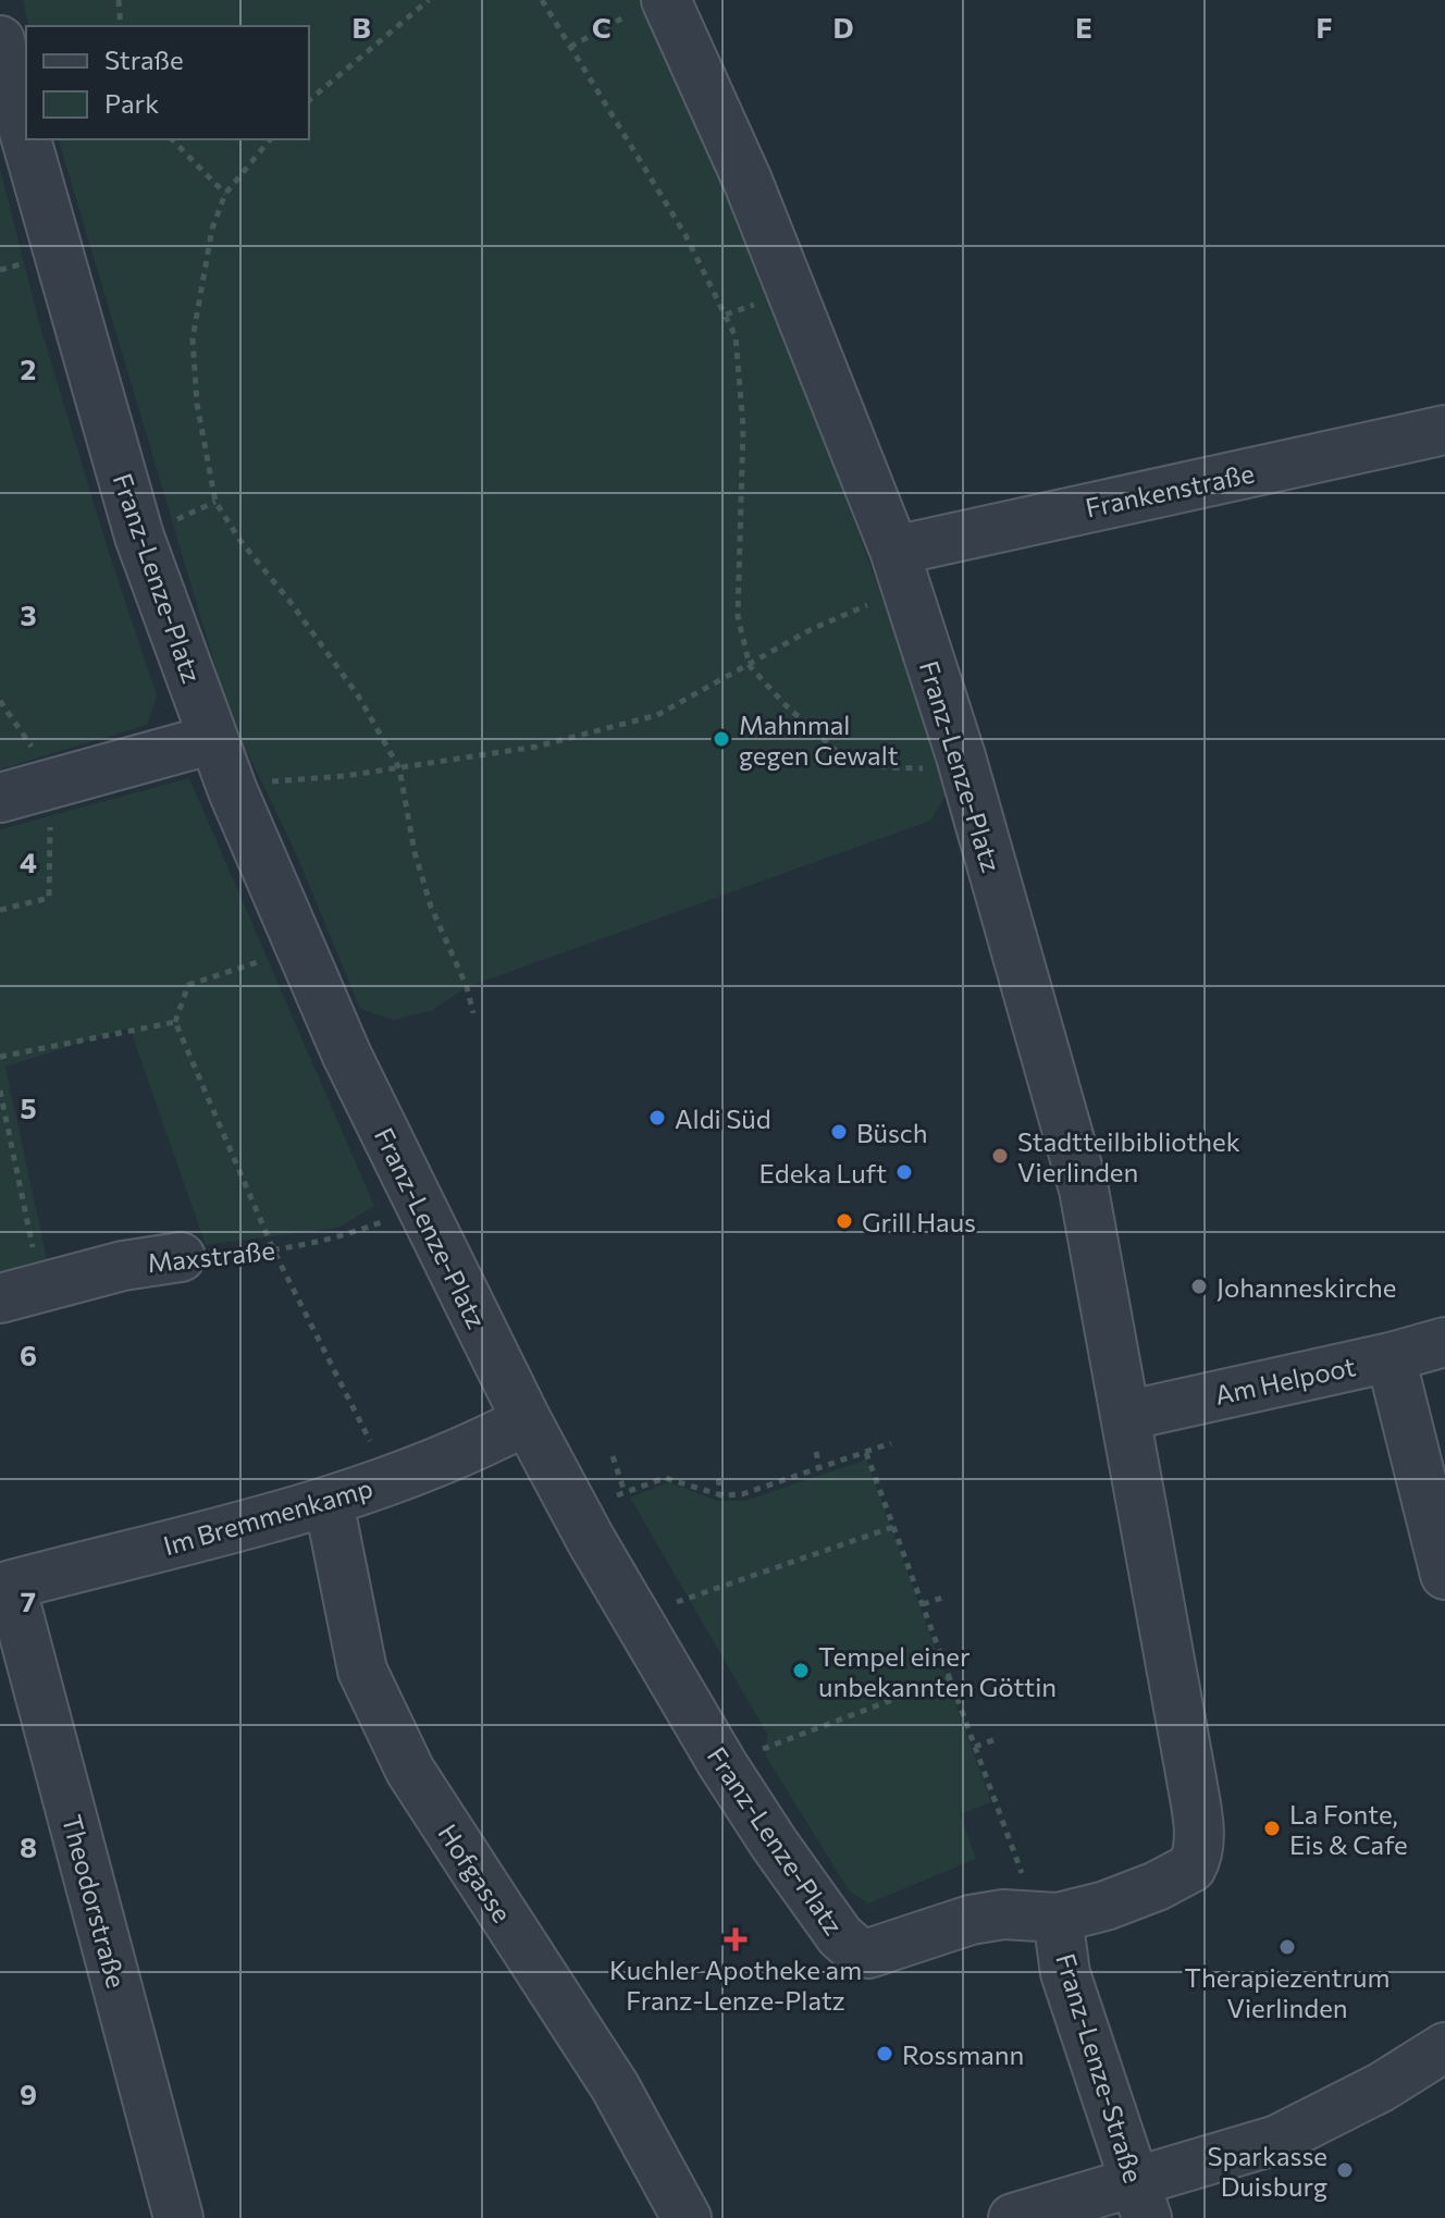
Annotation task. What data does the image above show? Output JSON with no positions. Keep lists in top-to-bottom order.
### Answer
{
  "streets": {
    "street": [
      "Frankenstraße",
      "Franz-Lenze-Platz",
      "Maxstraße",
      "Am Helpoot",
      "Im Bremmenkamp",
      "Hofgasse",
      "Theodorstraße",
      "Franz-Lenze-Straße"
    ]
  },
  "crossings": [
    ["Frankenstraße", "Franz-Lenze-Platz"],
    ["Franz-Lenze-Platz", "Maxstraße"],
    ["Franz-Lenze-Platz", "Am Helpoot"],
    ["Franz-Lenze-Platz", "Im Bremmenkamp"],
    ["Franz-Lenze-Platz", "Franz-Lenze-Straße"],
    ["Im Bremmenkamp", "Hofgasse"],
    ["Im Bremmenkamp", "Theodorstraße"]
  ],
  "places": {
    "other": [
      "Mahnmal gegen Gewalt",
      "Aldi Süd",
      "Büsch",
      "Stadtteilbibliothek Vierlinden",
      "Edeka Luft",
      "Grill Haus",
      "Johanneskirche",
      "Tempel einer unbekannten Göttin",
      "La Fonte, Eis & Cafe",
      "Therapiezentrum Vierlinden",
      "Rossmann",
      "Sparkasse Duisburg"
    ],
    "health": ["Kuchler Apotheke am Franz-Lenze-Platz"]
  },
  "legend": ["Straße", "Park"],
  "grid": {
    "columns": [
      "B",
      "C",
      "D",
      "E",
      "F"
    ],
    "rows": [
      "2",
      "3",
      "4",
      "5",
      "6",
      "7",
      "8",
      "9"
    ]
  }
}
